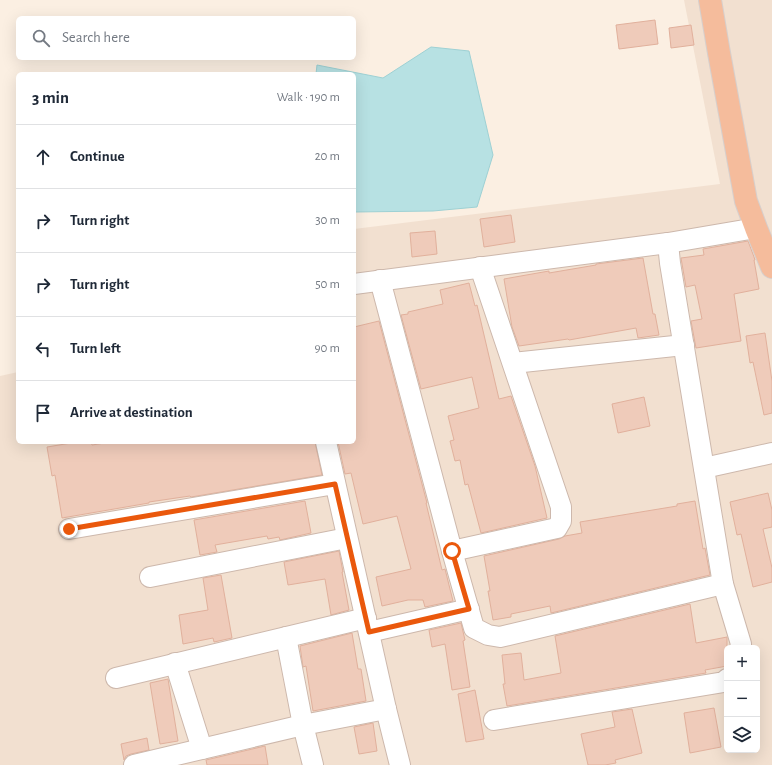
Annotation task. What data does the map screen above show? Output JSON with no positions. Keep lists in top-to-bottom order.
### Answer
{
  "page": {
    "search": "Search here",
    "heading": ["3 min", "Walk · 190 m"],
    "list": [
      ["Continue", "20 m"],
      ["Turn right", "30 m"],
      ["Turn right", "50 m"],
      ["Turn left", "90 m"],
      "Arrive at destination"
    ],
    "map_buttons": ["+", "−"]
  }
}
